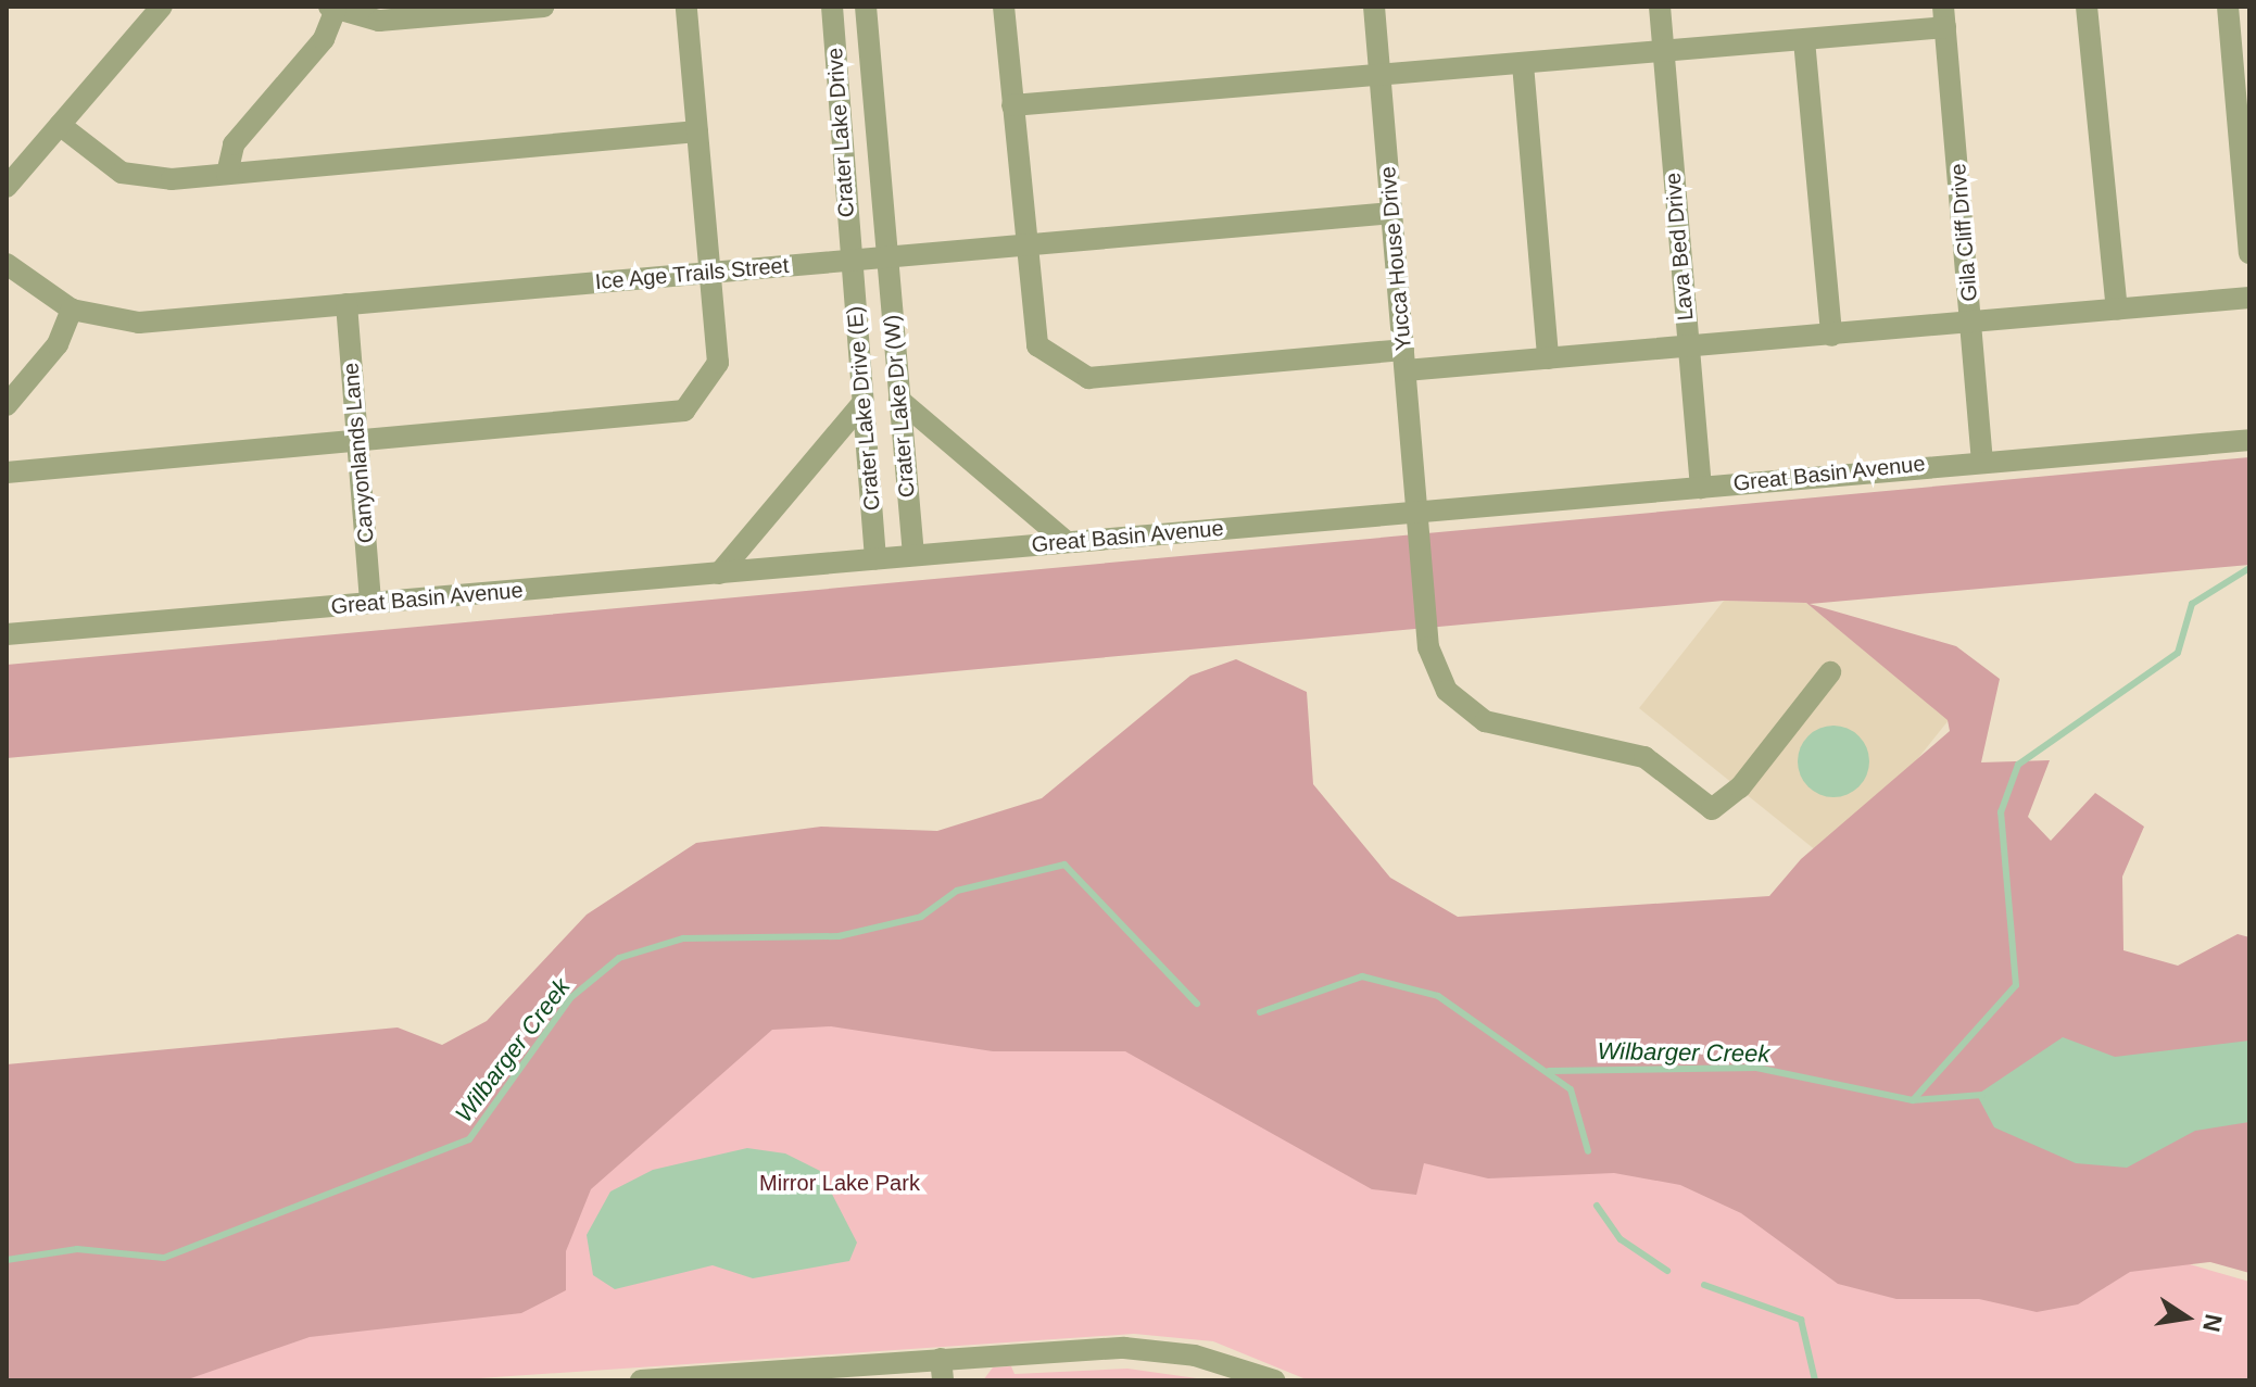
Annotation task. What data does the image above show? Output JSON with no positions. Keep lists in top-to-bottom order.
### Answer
{
  "streets": {
    "street": [
      "Crater Lake Drive",
      "Gila Cliff Drive",
      "Lava Bed Drive",
      "Yucca House Drive",
      "Ice Age Trails Street",
      "Crater Lake Dr (W)",
      "Crater Lake Drive (E)",
      "Canyonlands Lane",
      "Great Basin Avenue"
    ]
  },
  "crossings": [
    ["Crater Lake Drive", "Ice Age Trails Street"],
    ["Crater Lake Drive", "Crater Lake Dr (W)"],
    ["Crater Lake Drive", "Crater Lake Drive (E)"],
    ["Gila Cliff Drive", "Great Basin Avenue"],
    ["Lava Bed Drive", "Great Basin Avenue"],
    ["Yucca House Drive", "Ice Age Trails Street"],
    ["Yucca House Drive", "Great Basin Avenue"],
    ["Ice Age Trails Street", "Crater Lake Dr (W)"],
    ["Ice Age Trails Street", "Crater Lake Drive (E)"],
    ["Ice Age Trails Street", "Canyonlands Lane"],
    ["Crater Lake Dr (W)", "Great Basin Avenue"],
    ["Crater Lake Drive (E)", "Great Basin Avenue"],
    ["Canyonlands Lane", "Great Basin Avenue"]
  ],
  "water": ["Wilbarger Creek"],
  "parks": ["Mirror Lake Park"],
  "north": "right"
}
